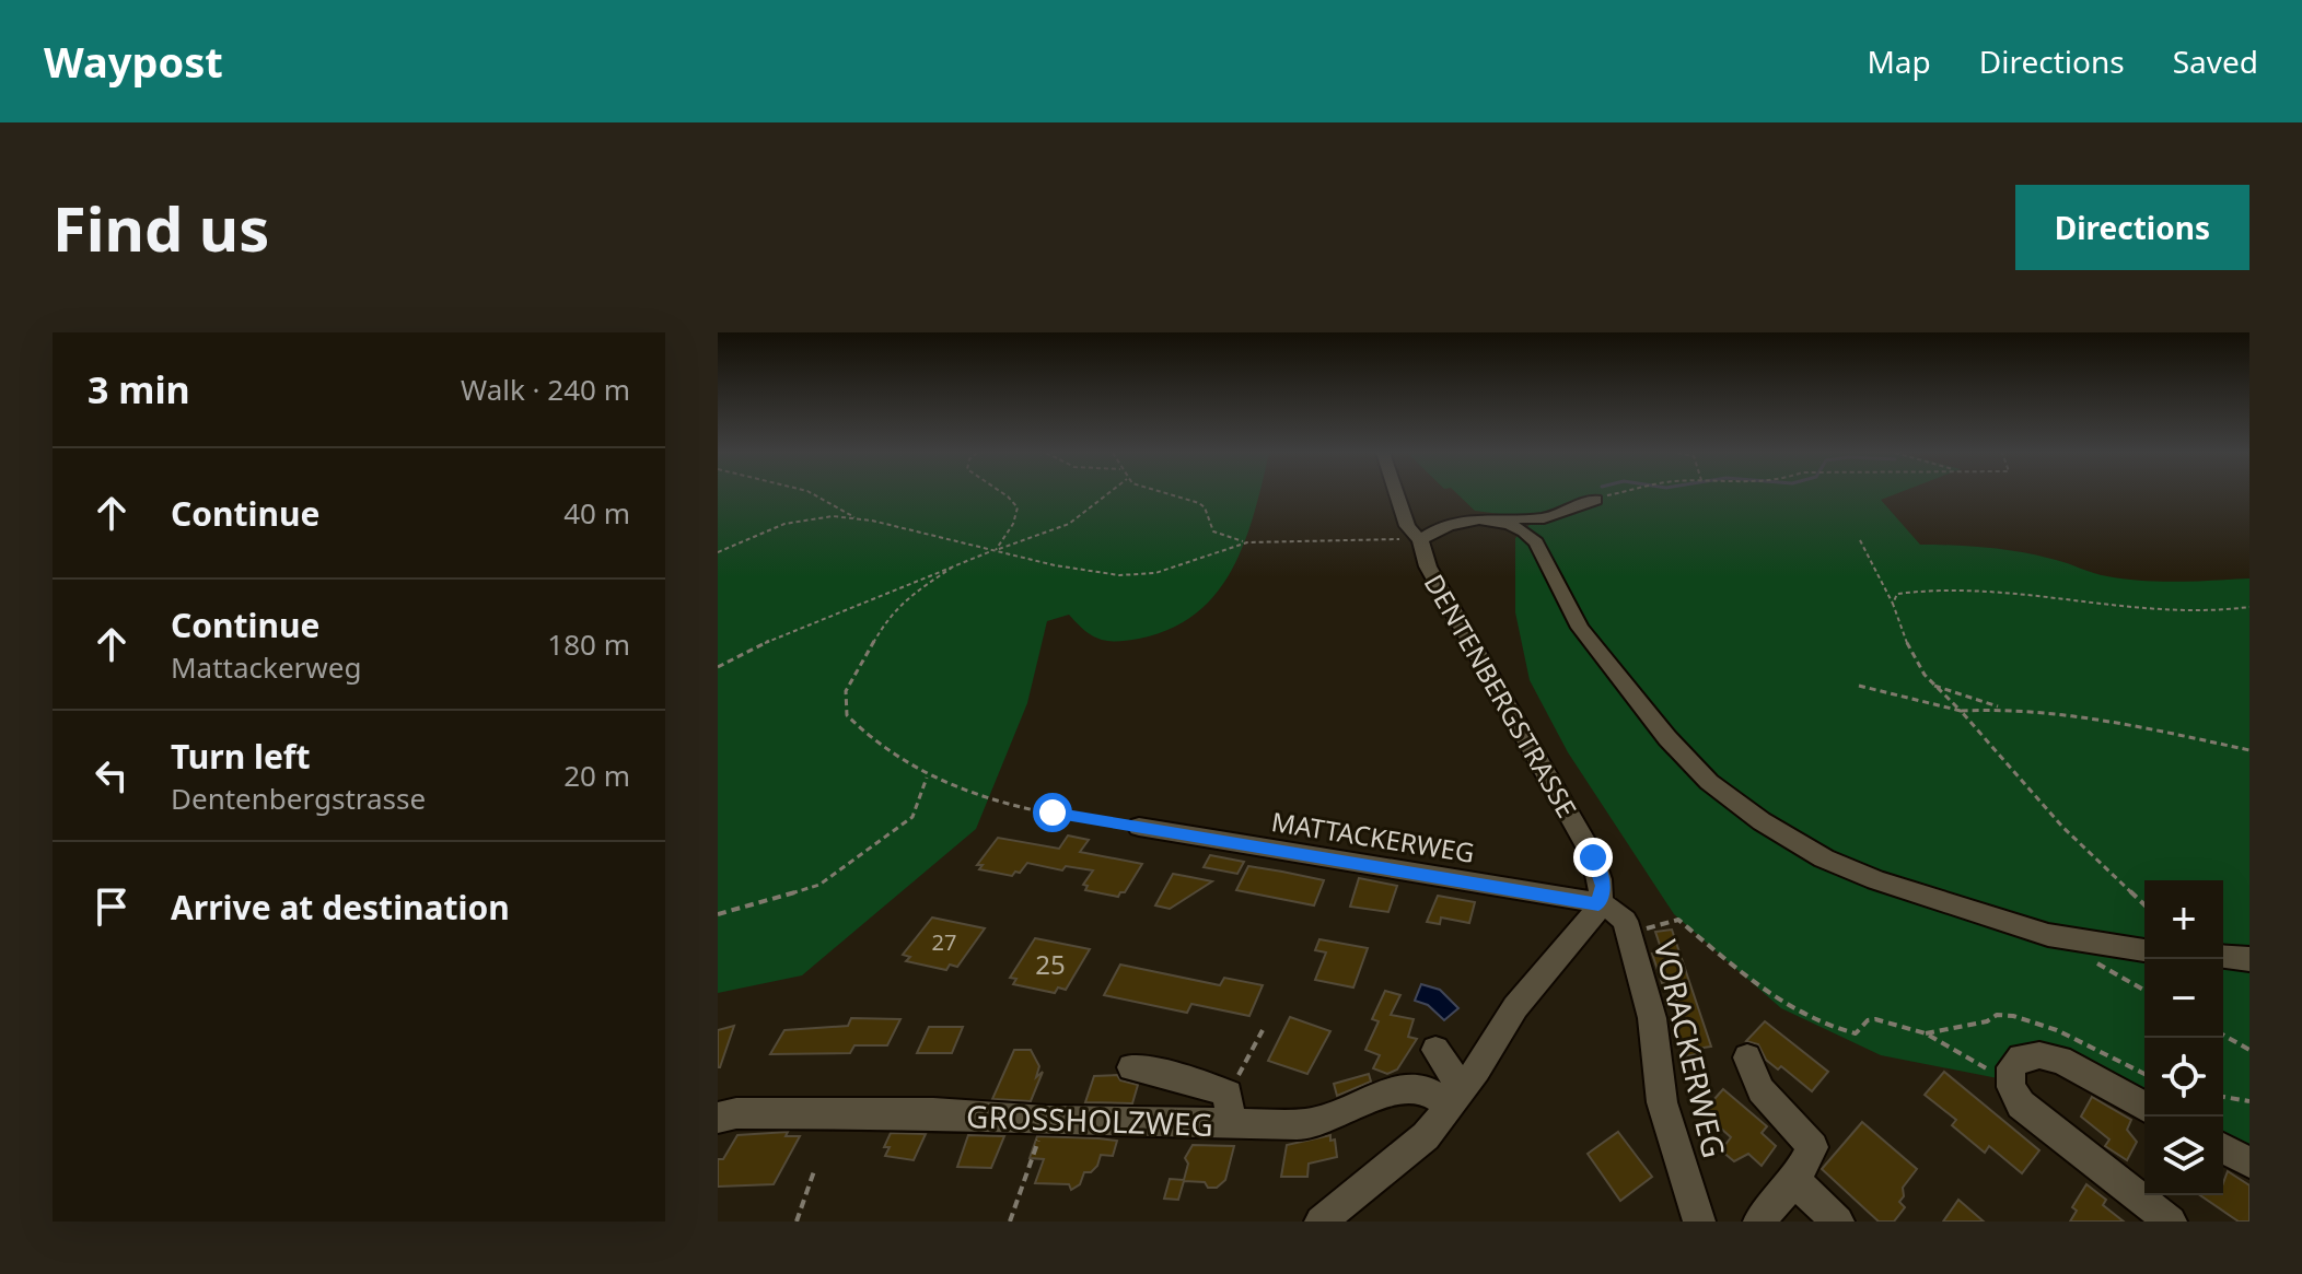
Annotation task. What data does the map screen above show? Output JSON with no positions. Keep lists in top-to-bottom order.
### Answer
{
  "streets": {
    "street": [
      "DENTENBERGSTRASSE",
      "MATTACKERWEG",
      "VORACKERWEG",
      "GROSSHOLZWEG"
    ]
  },
  "crossings": [
    ["DENTENBERGSTRASSE", "MATTACKERWEG"],
    ["DENTENBERGSTRASSE", "VORACKERWEG"],
    ["MATTACKERWEG", "VORACKERWEG"]
  ],
  "house_numbers": ["27", "25"],
  "page": {
    "header": "Waypost",
    "nav": ["Map", "Directions", "Saved"],
    "buttons": "Directions",
    "title": "Find us",
    "heading": ["3 min", "Walk · 240 m"],
    "list": [
      ["Continue", "40 m"],
      ["Continue", "Mattackerweg", "180 m"],
      ["Turn left", "Dentenbergstrasse", "20 m"],
      "Arrive at destination"
    ],
    "map_buttons": ["+", "−"]
  }
}
